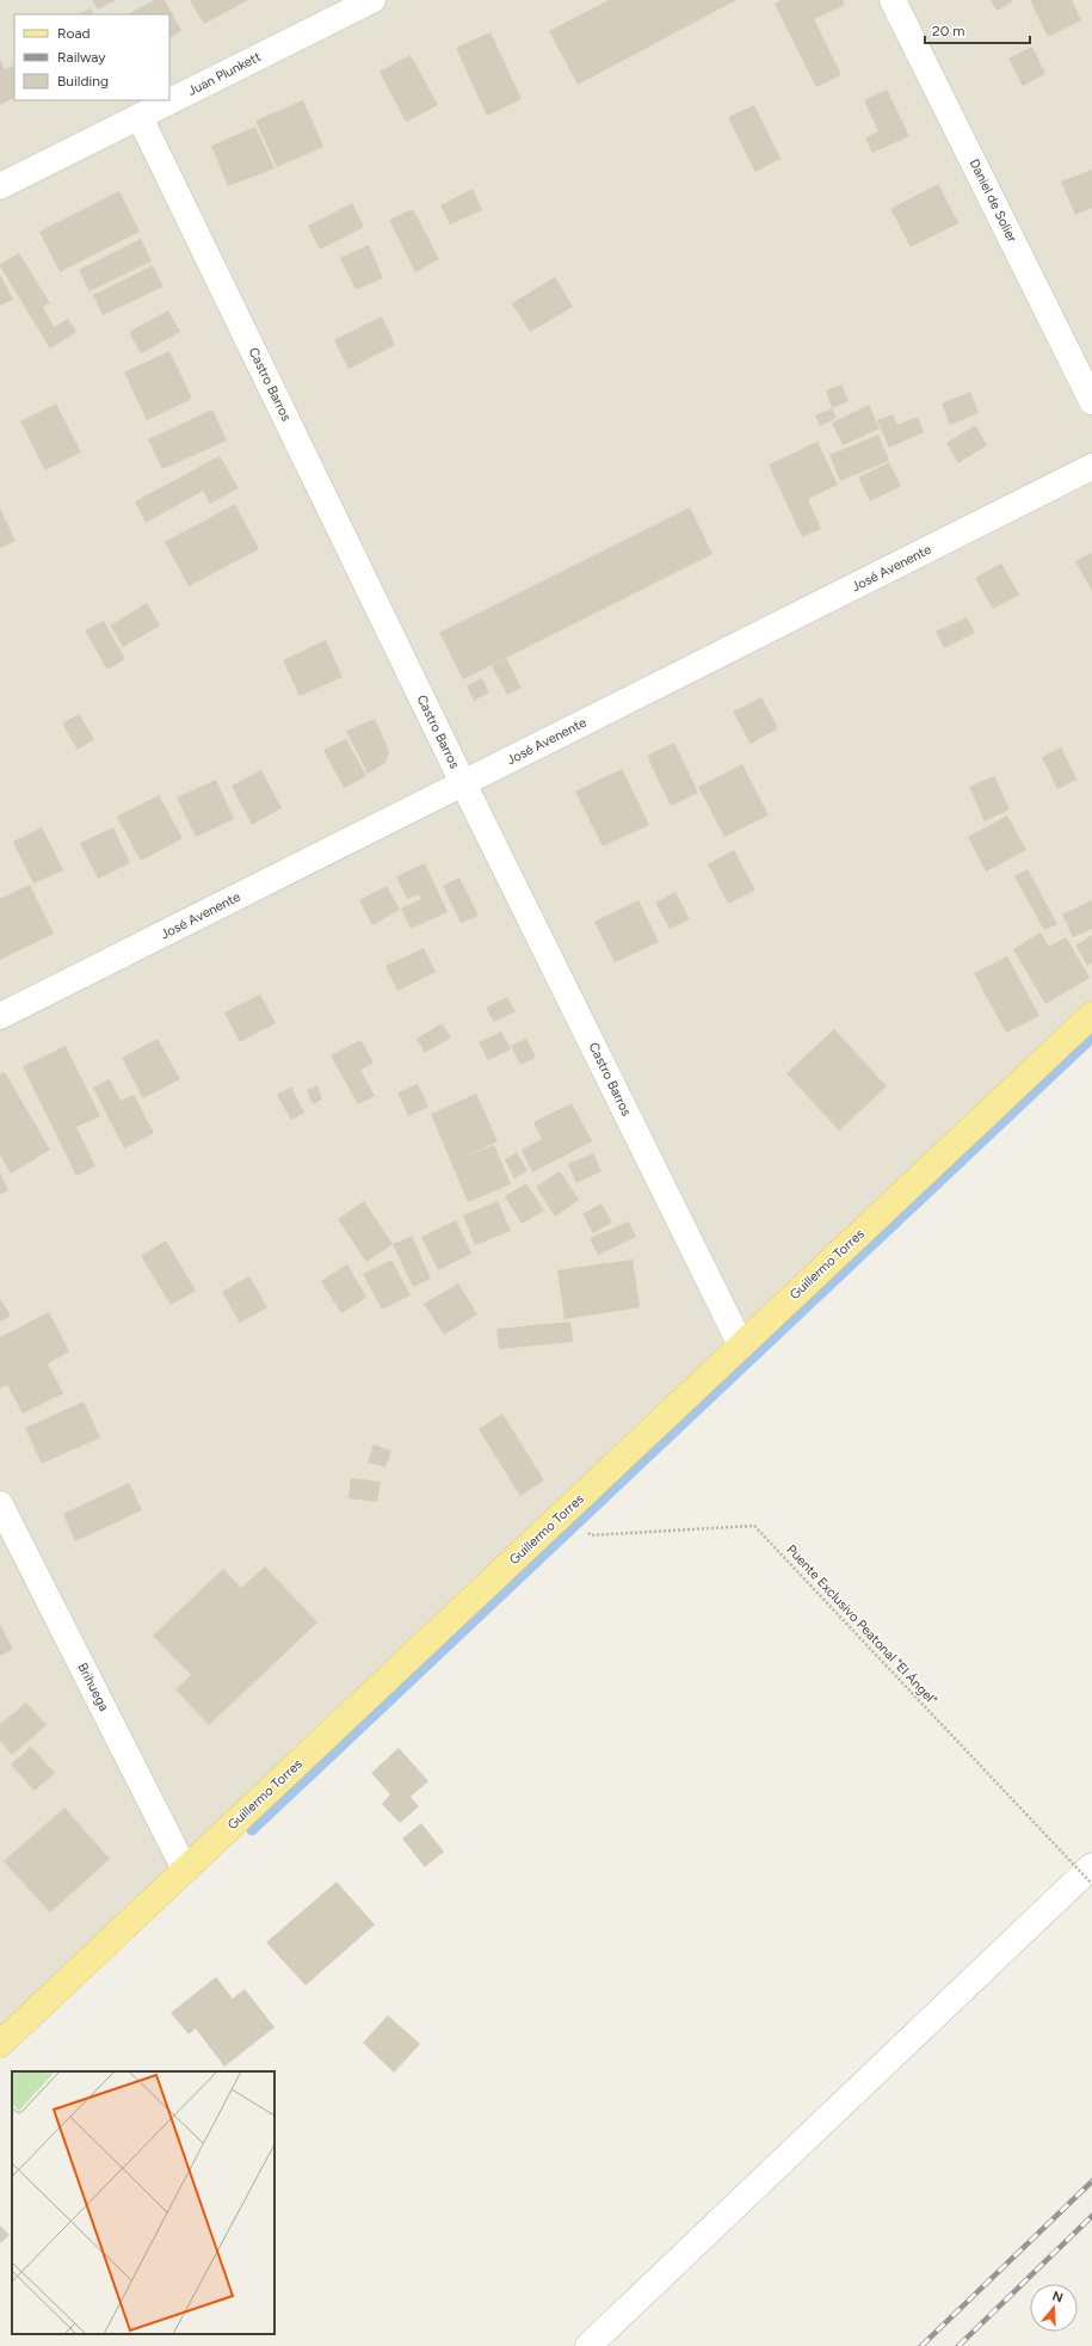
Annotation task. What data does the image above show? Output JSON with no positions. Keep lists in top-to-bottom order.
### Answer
{
  "streets": {
    "main road": ["Guillermo Torres"],
    "street": [
      "Juan Plunkett",
      "Daniel de Solier",
      "Castro Barros",
      "José Avenente",
      "Brihuega"
    ],
    "path": ["Puente Exclusivo Peatonal \"El Ángel\""]
  },
  "crossings": [
    ["Juan Plunkett", "Castro Barros"],
    ["Castro Barros", "José Avenente"],
    ["Castro Barros", "Guillermo Torres"],
    ["Guillermo Torres", "Puente Exclusivo Peatonal \"El Ángel\""],
    ["Guillermo Torres", "Brihuega"]
  ],
  "legend": ["Road", "Railway", "Building"],
  "scale_bar": "20 m",
  "north": "top"
}
